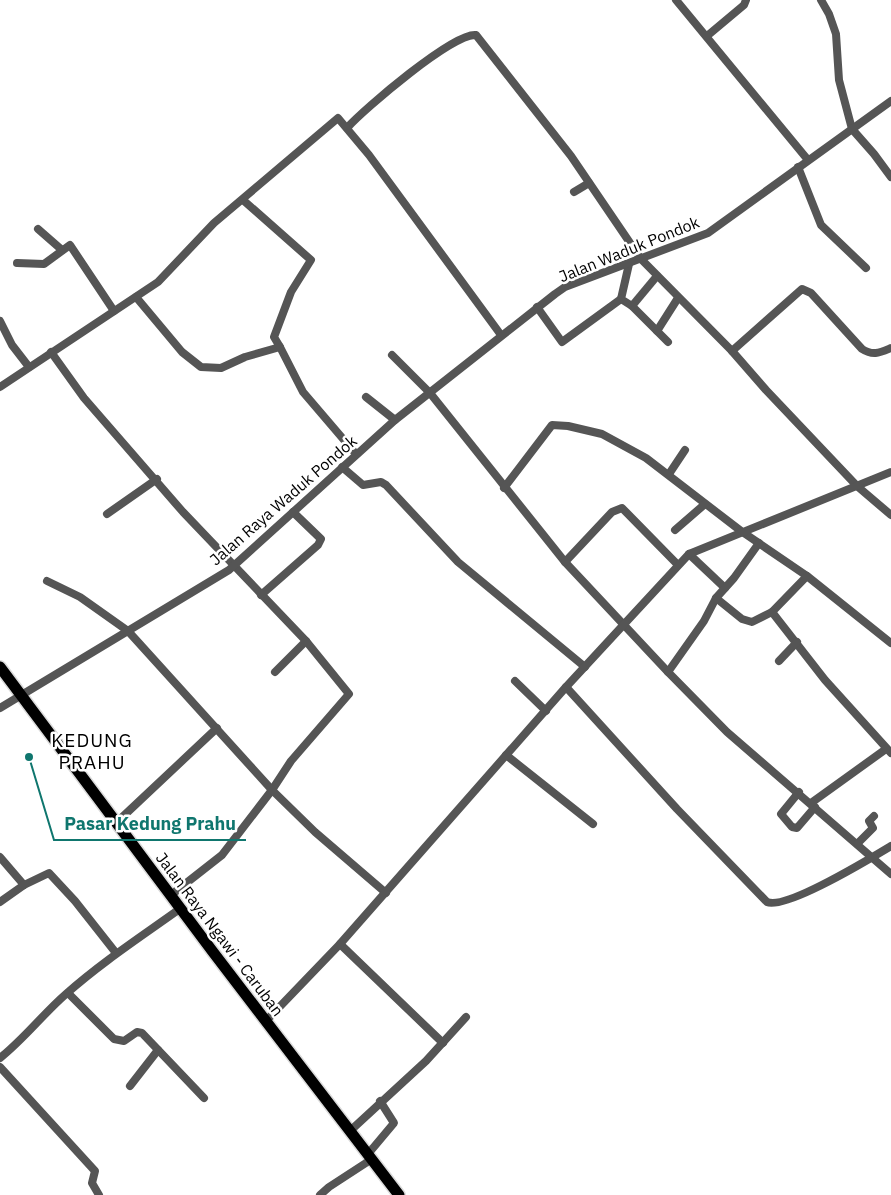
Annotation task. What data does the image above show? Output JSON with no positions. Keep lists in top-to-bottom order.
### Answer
{
  "streets": {
    "highway": ["Jalan Raya Ngawi - Caruban"],
    "street": ["Jalan Waduk Pondok", "Jalan Raya Waduk Pondok"]
  },
  "crossings": [
    ["Jalan Waduk Pondok", "Jalan Raya Waduk Pondok"],
    ["Jalan Raya Waduk Pondok", "Jalan Raya Ngawi - Caruban"]
  ],
  "districts": ["KEDUNG PRAHU"],
  "places": ["Pasar Kedung Prahu"]
}
